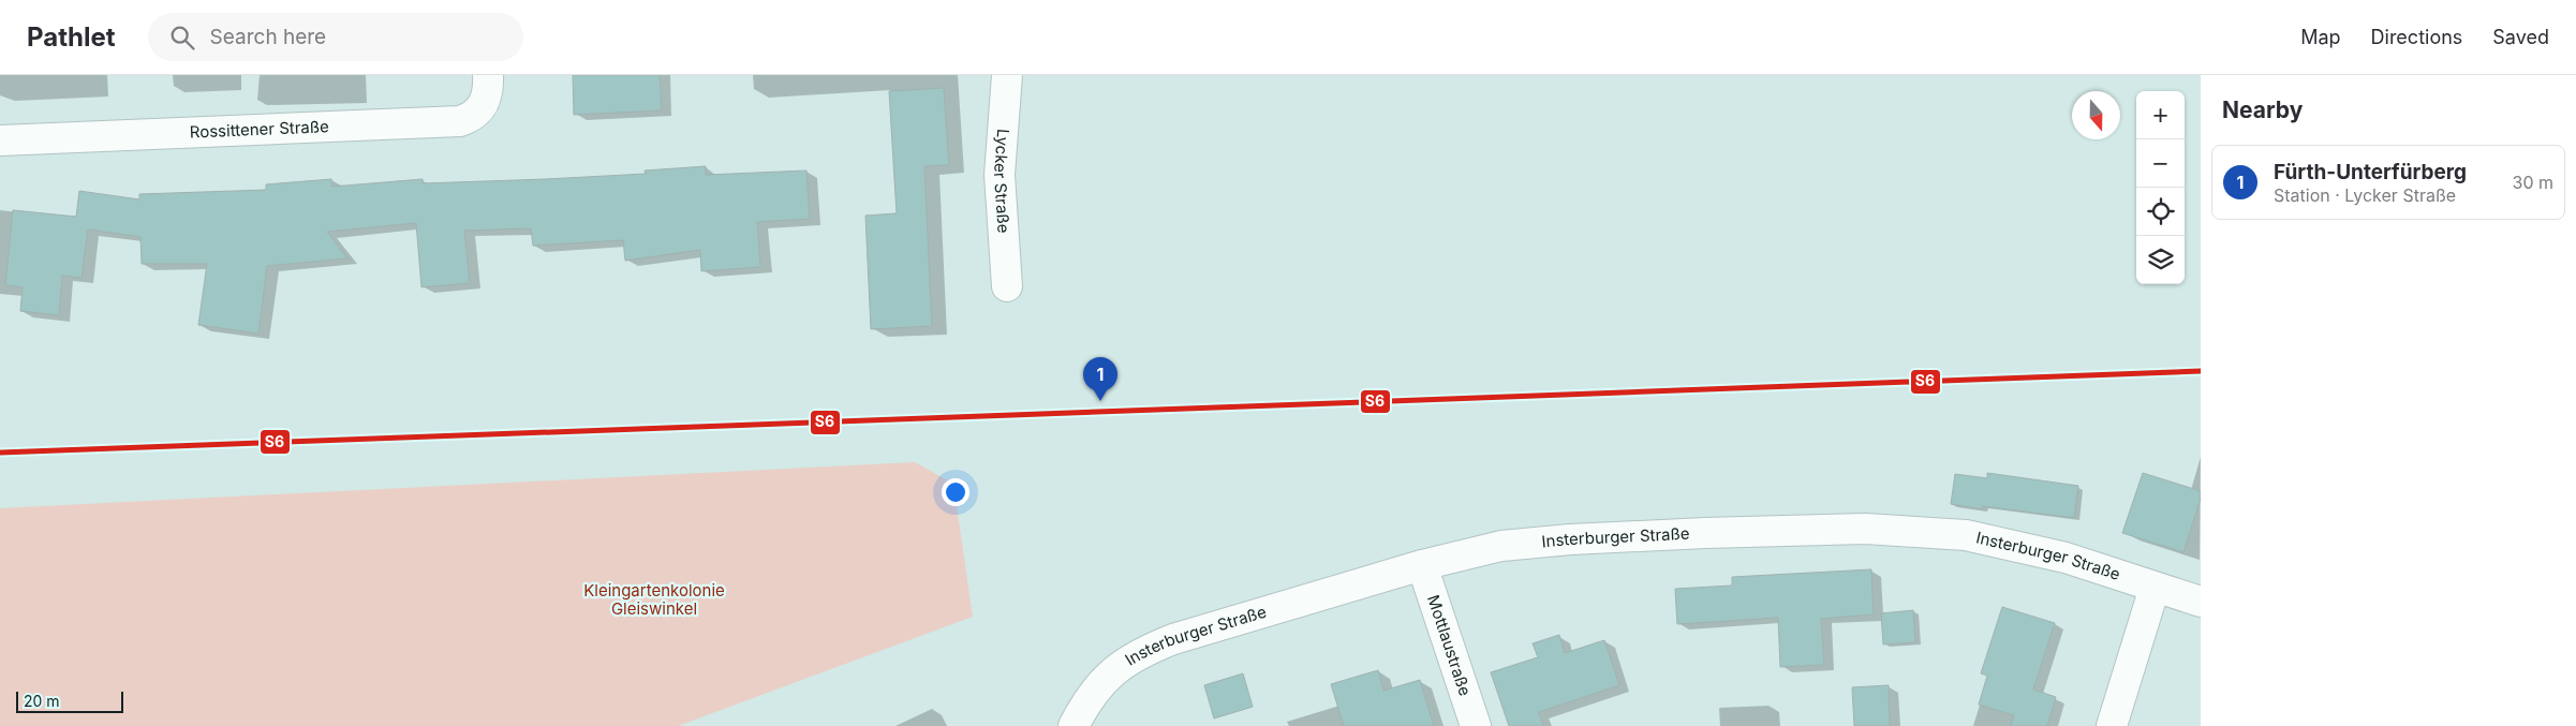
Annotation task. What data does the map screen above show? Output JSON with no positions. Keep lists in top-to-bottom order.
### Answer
{
  "streets": {
    "street": [
      "Rossittener Straße",
      "Lycker Straße",
      "Insterburger Straße",
      "Mottlaustraße"
    ]
  },
  "crossings": [
    ["Insterburger Straße", "Mottlaustraße"]
  ],
  "parks": ["Kleingartenkolonie Gleiswinkel"],
  "lines": ["transit line S6"],
  "scale_bar": "20 m",
  "north": "bottom",
  "page": {
    "header": "Pathlet",
    "search": "Search here",
    "nav": ["Map", "Directions", "Saved"],
    "heading": "Nearby",
    "map_buttons": ["+", "−"],
    "list": [
      {
        "mark": "1",
        "name": "Fürth-Unterfürberg",
        "note": "Station · Lycker Straße",
        "value": "30 m"
      }
    ],
    "pins": "1",
    "scale": "20 m"
  }
}
